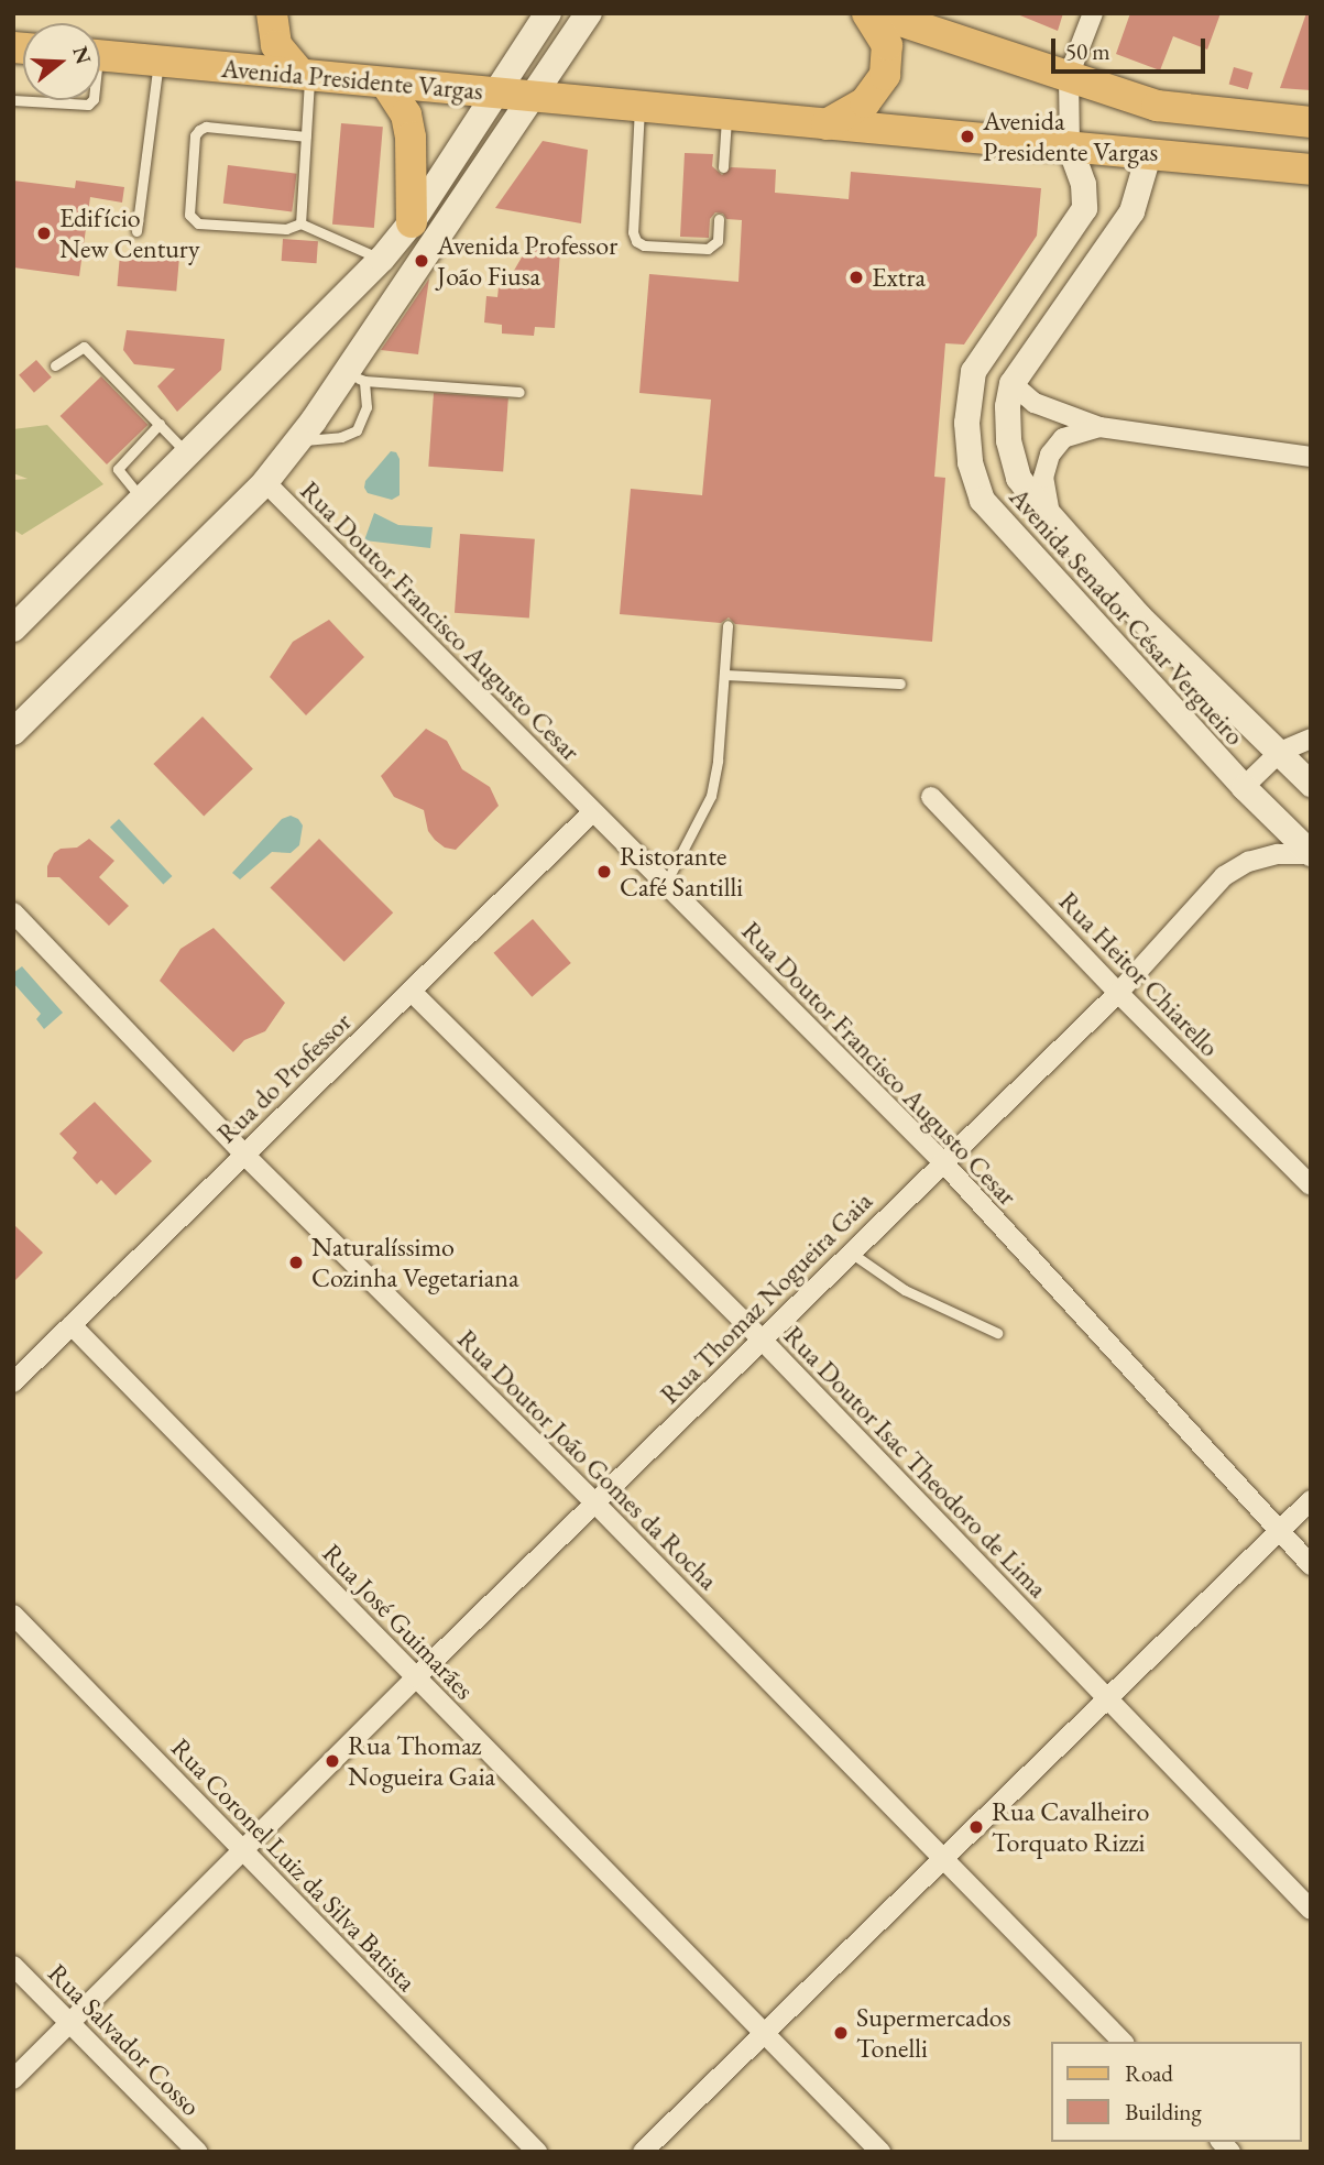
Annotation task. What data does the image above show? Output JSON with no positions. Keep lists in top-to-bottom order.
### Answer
{
  "streets": {
    "main road": ["Avenida Presidente Vargas"],
    "street": [
      "Avenida Senador César Vergueiro",
      "Rua Doutor Francisco Augusto Cesar",
      "Rua Heitor Chiarello",
      "Rua do Professor",
      "Rua Thomaz Nogueira Gaia",
      "Rua Doutor João Gomes da Rocha",
      "Rua Doutor Isac Theodoro de Lima",
      "Rua José Guimarães",
      "Rua Coronel Luiz da Silva Batista",
      "Rua Salvador Cosso"
    ]
  },
  "crossings": [
    ["Avenida Presidente Vargas", "Avenida Senador César Vergueiro"],
    ["Avenida Senador César Vergueiro", "Rua Thomaz Nogueira Gaia"],
    ["Rua Doutor Francisco Augusto Cesar", "Rua do Professor"],
    ["Rua Doutor Francisco Augusto Cesar", "Rua Thomaz Nogueira Gaia"],
    ["Rua Heitor Chiarello", "Rua Thomaz Nogueira Gaia"],
    ["Rua do Professor", "Rua Doutor João Gomes da Rocha"],
    ["Rua do Professor", "Rua Doutor Isac Theodoro de Lima"],
    ["Rua do Professor", "Rua José Guimarães"],
    ["Rua Thomaz Nogueira Gaia", "Rua Doutor João Gomes da Rocha"],
    ["Rua Thomaz Nogueira Gaia", "Rua Doutor Isac Theodoro de Lima"],
    ["Rua Thomaz Nogueira Gaia", "Rua José Guimarães"],
    ["Rua Thomaz Nogueira Gaia", "Rua Coronel Luiz da Silva Batista"],
    ["Rua Thomaz Nogueira Gaia", "Rua Salvador Cosso"]
  ],
  "places": [
    "Avenida Presidente Vargas",
    "Edifício New Century",
    "Avenida Professor João Fiusa",
    "Extra",
    "Ristorante Café Santilli",
    "Naturalíssimo Cozinha Vegetariana",
    "Rua Thomaz Nogueira Gaia",
    "Rua Cavalheiro Torquato Rizzi",
    "Supermercados Tonelli"
  ],
  "legend": ["Road", "Building"],
  "scale_bar": "50 m",
  "north": "right"
}
